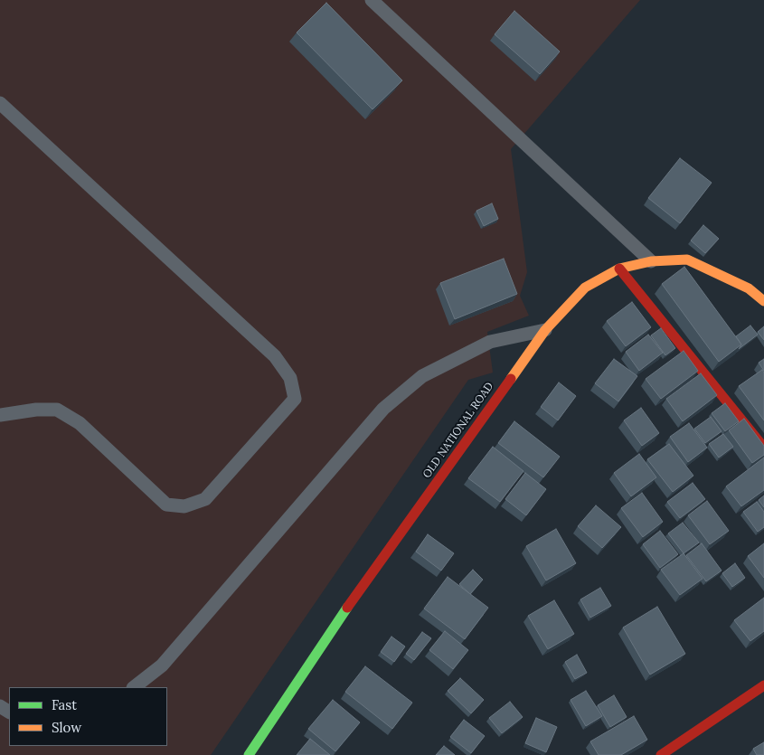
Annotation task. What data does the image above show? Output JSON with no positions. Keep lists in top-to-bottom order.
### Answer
{
  "streets": {
    "main road": ["OLD NATIONAL ROAD"]
  },
  "legend": ["Fast", "Slow"]
}
